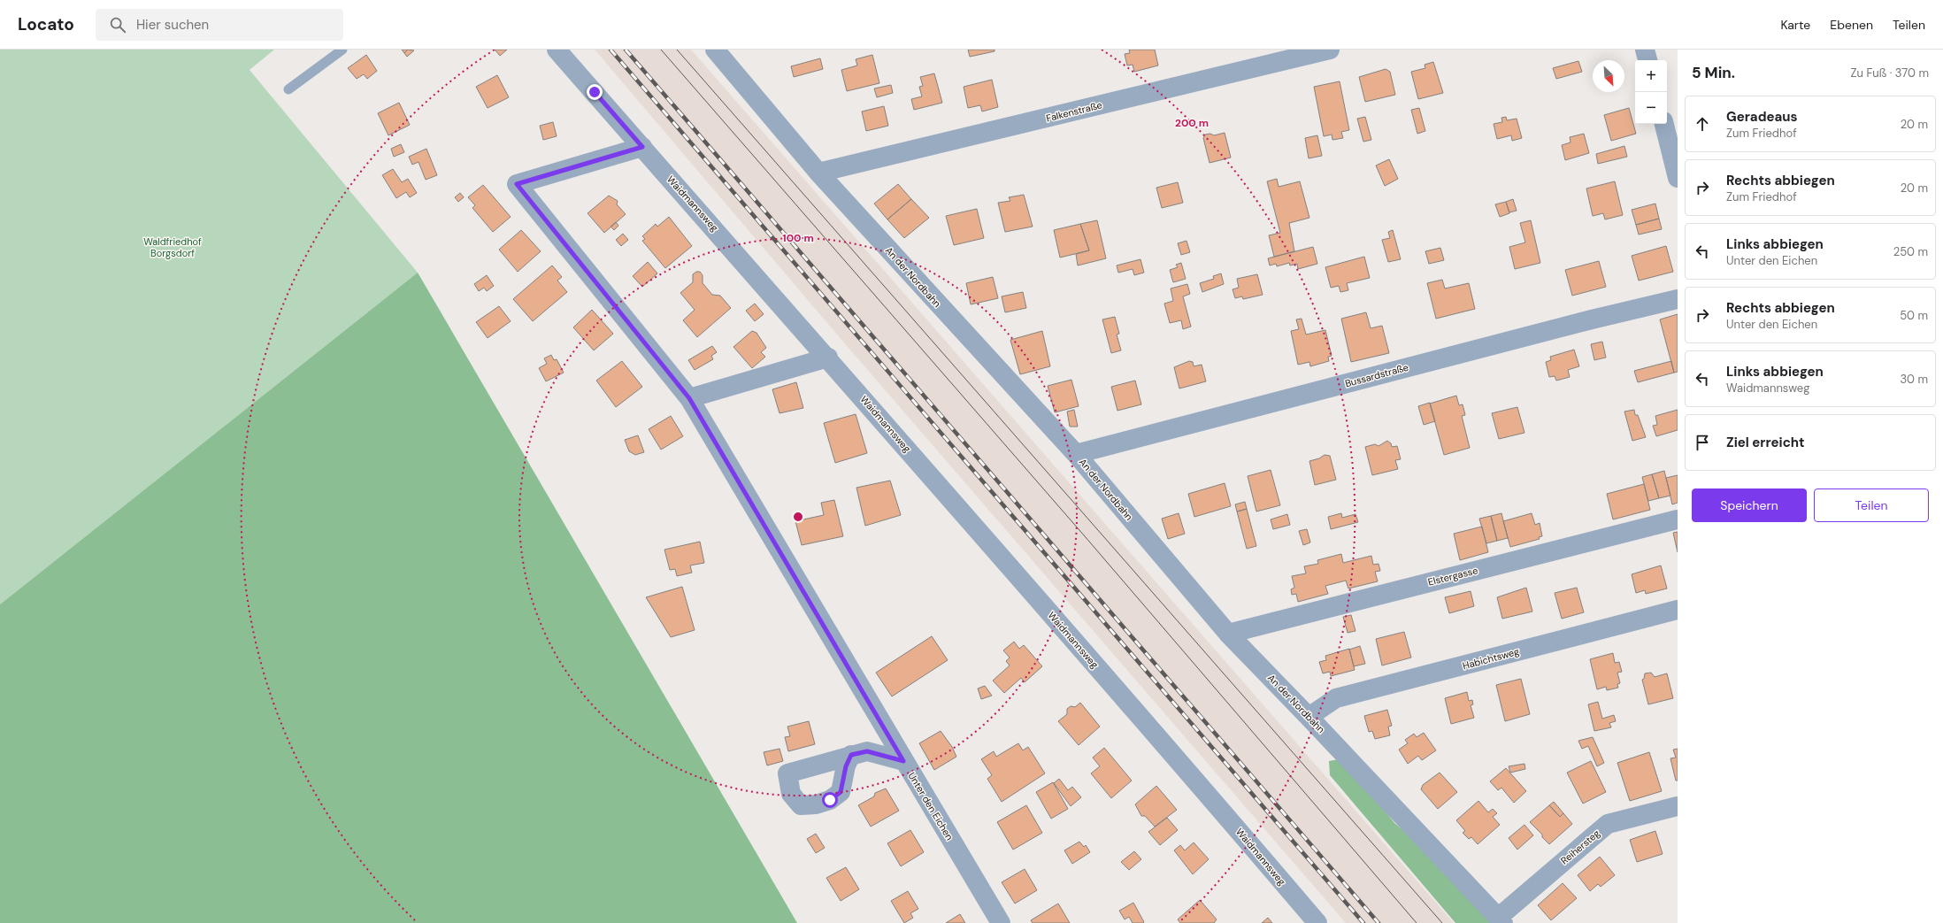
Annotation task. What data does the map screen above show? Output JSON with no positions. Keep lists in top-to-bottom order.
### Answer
{
  "streets": {
    "street": [
      "Falkenstraße",
      "Waidmannsweg",
      "An der Nordbahn",
      "Bussardstraße",
      "Elstergasse",
      "Habichtsweg",
      "Unter den Eichen",
      "Reihersteg"
    ]
  },
  "crossings": [
    ["Falkenstraße", "An der Nordbahn"],
    ["Waidmannsweg", "Unter den Eichen"],
    ["An der Nordbahn", "Bussardstraße"],
    ["An der Nordbahn", "Elstergasse"],
    ["An der Nordbahn", "Habichtsweg"],
    ["An der Nordbahn", "Reihersteg"]
  ],
  "parks": ["Waldfriedhof Borgsdorf"],
  "north": "bottom right",
  "page": {
    "header": "Locato",
    "search": "Hier suchen",
    "nav": ["Karte", "Ebenen", "Teilen"],
    "heading": ["5 Min.", "Zu Fuß · 370 m"],
    "map_buttons": ["+", "−"],
    "list": [
      ["Geradeaus", "Zum Friedhof", "20 m"],
      ["Rechts abbiegen", "Zum Friedhof", "20 m"],
      ["Links abbiegen", "Unter den Eichen", "250 m"],
      ["Rechts abbiegen", "Unter den Eichen", "50 m"],
      ["Links abbiegen", "Waidmannsweg", "30 m"],
      "Ziel erreicht"
    ],
    "buttons": ["Speichern", "Teilen"]
  },
  "rings": ["200 m", "100 m"]
}
